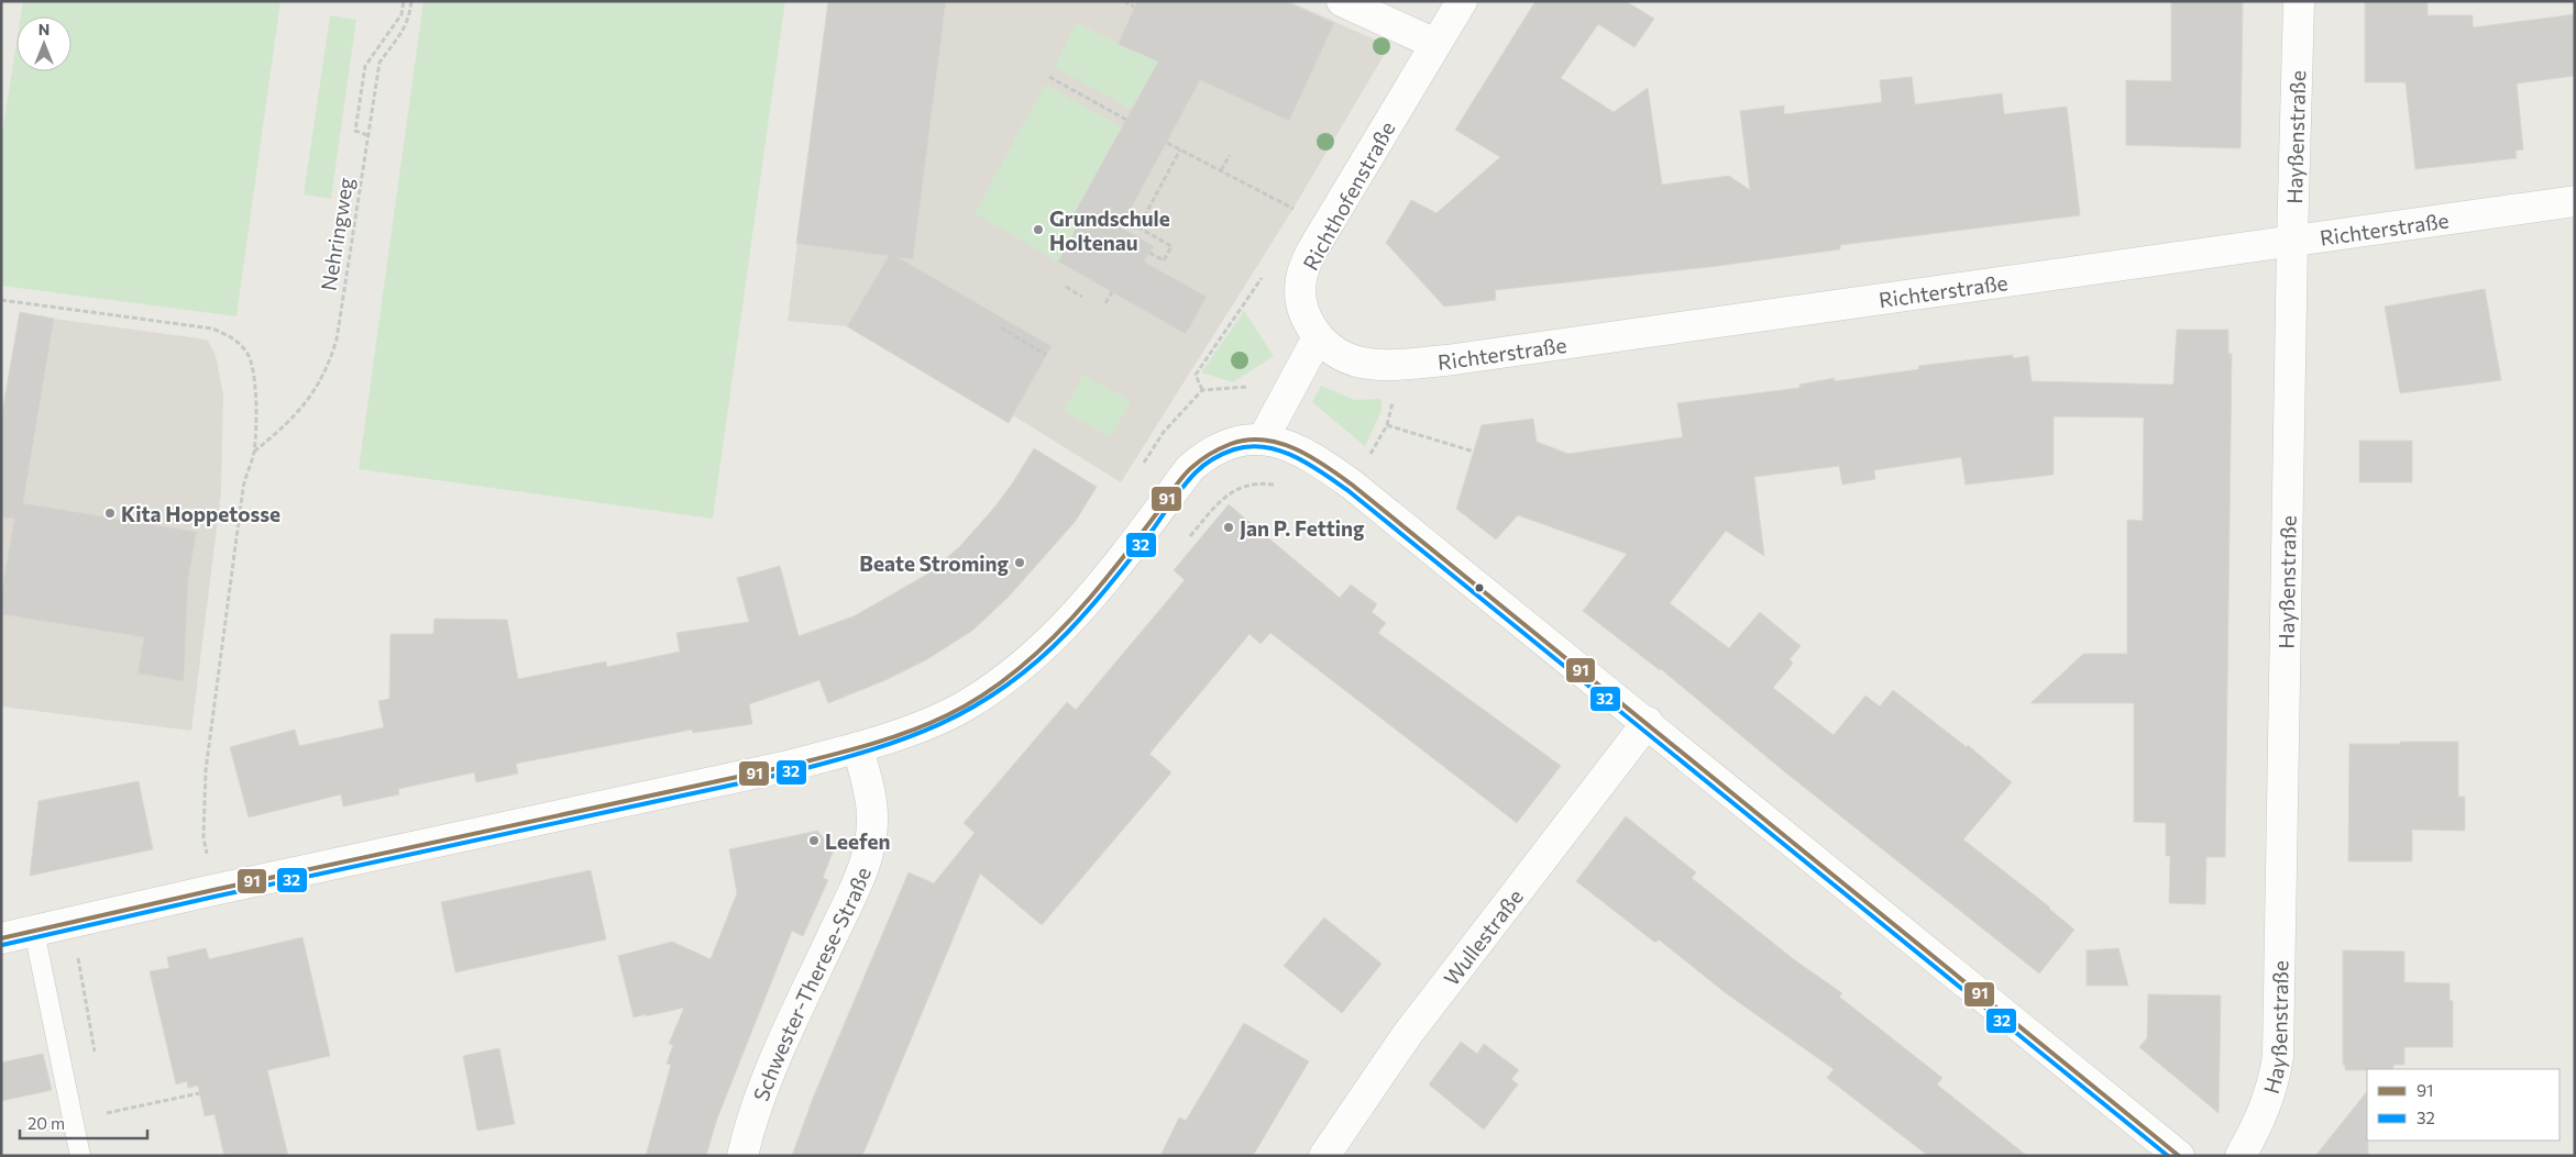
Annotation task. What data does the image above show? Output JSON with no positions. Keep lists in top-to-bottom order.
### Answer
{
  "streets": {
    "street": [
      "Hayßenstraße",
      "Richthofenstraße",
      "Richterstraße",
      "Wullestraße",
      "Schwester-Therese-Straße"
    ],
    "path": ["Nehringweg"]
  },
  "crossings": [
    ["Hayßenstraße", "Richterstraße"],
    ["Richthofenstraße", "Richterstraße"]
  ],
  "places": [
    "Grundschule Holtenau",
    "Kita Hoppetosse",
    "Jan P. Fetting",
    "Beate Stroming",
    "Leefen"
  ],
  "lines": ["transit line 91", "transit line 32"],
  "legend": ["91", "32"],
  "scale_bar": "20 m",
  "north": "top"
}
